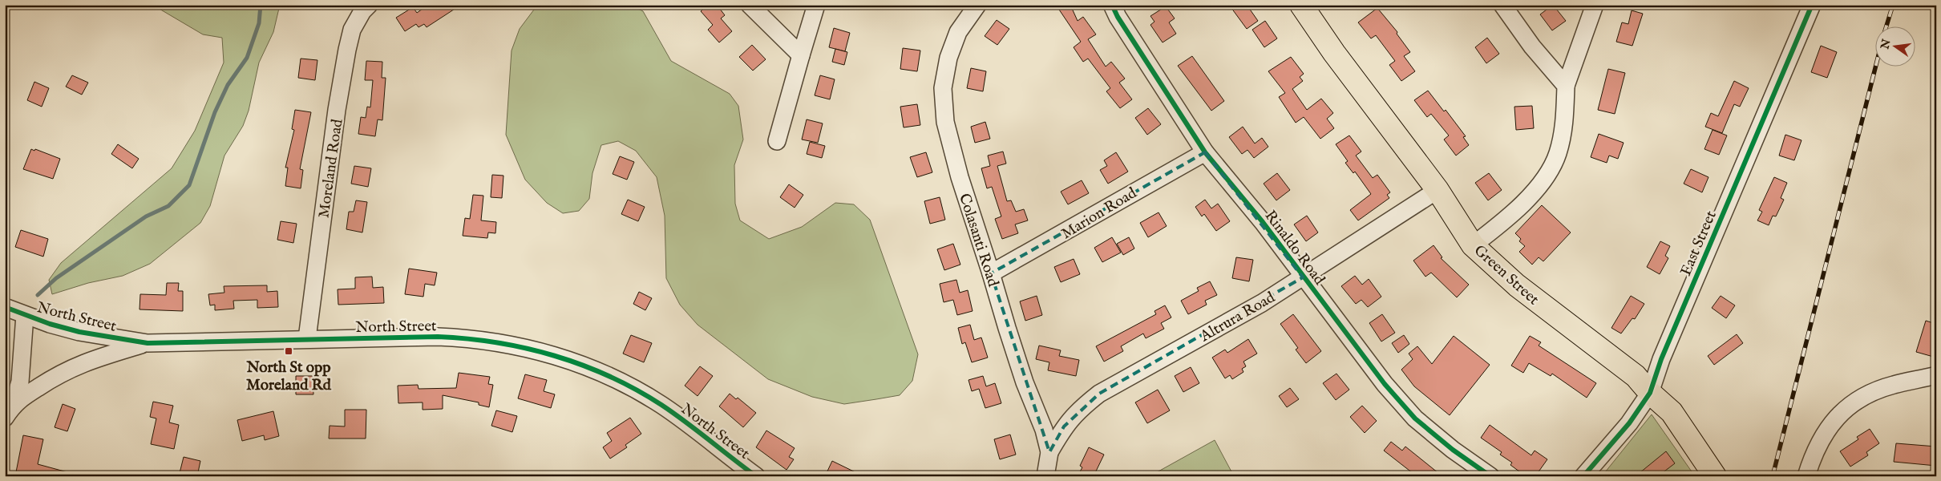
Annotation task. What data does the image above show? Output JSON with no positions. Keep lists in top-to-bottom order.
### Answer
{
  "streets": {
    "main road": ["Green Street"],
    "street": [
      "Moreland Road",
      "Marion Road",
      "Colasanti Road",
      "East Street",
      "Rinaldo Road",
      "North Street",
      "Altrura Road"
    ]
  },
  "crossings": [
    ["Moreland Road", "North Street"],
    ["Marion Road", "Colasanti Road"],
    ["Marion Road", "Rinaldo Road"],
    ["Colasanti Road", "Altrura Road"],
    ["East Street", "Green Street"],
    ["Rinaldo Road", "Altrura Road"],
    ["Green Street", "Altrura Road"]
  ],
  "places": {
    "transit": ["North St opp Moreland Rd"]
  },
  "north": "left"
}
